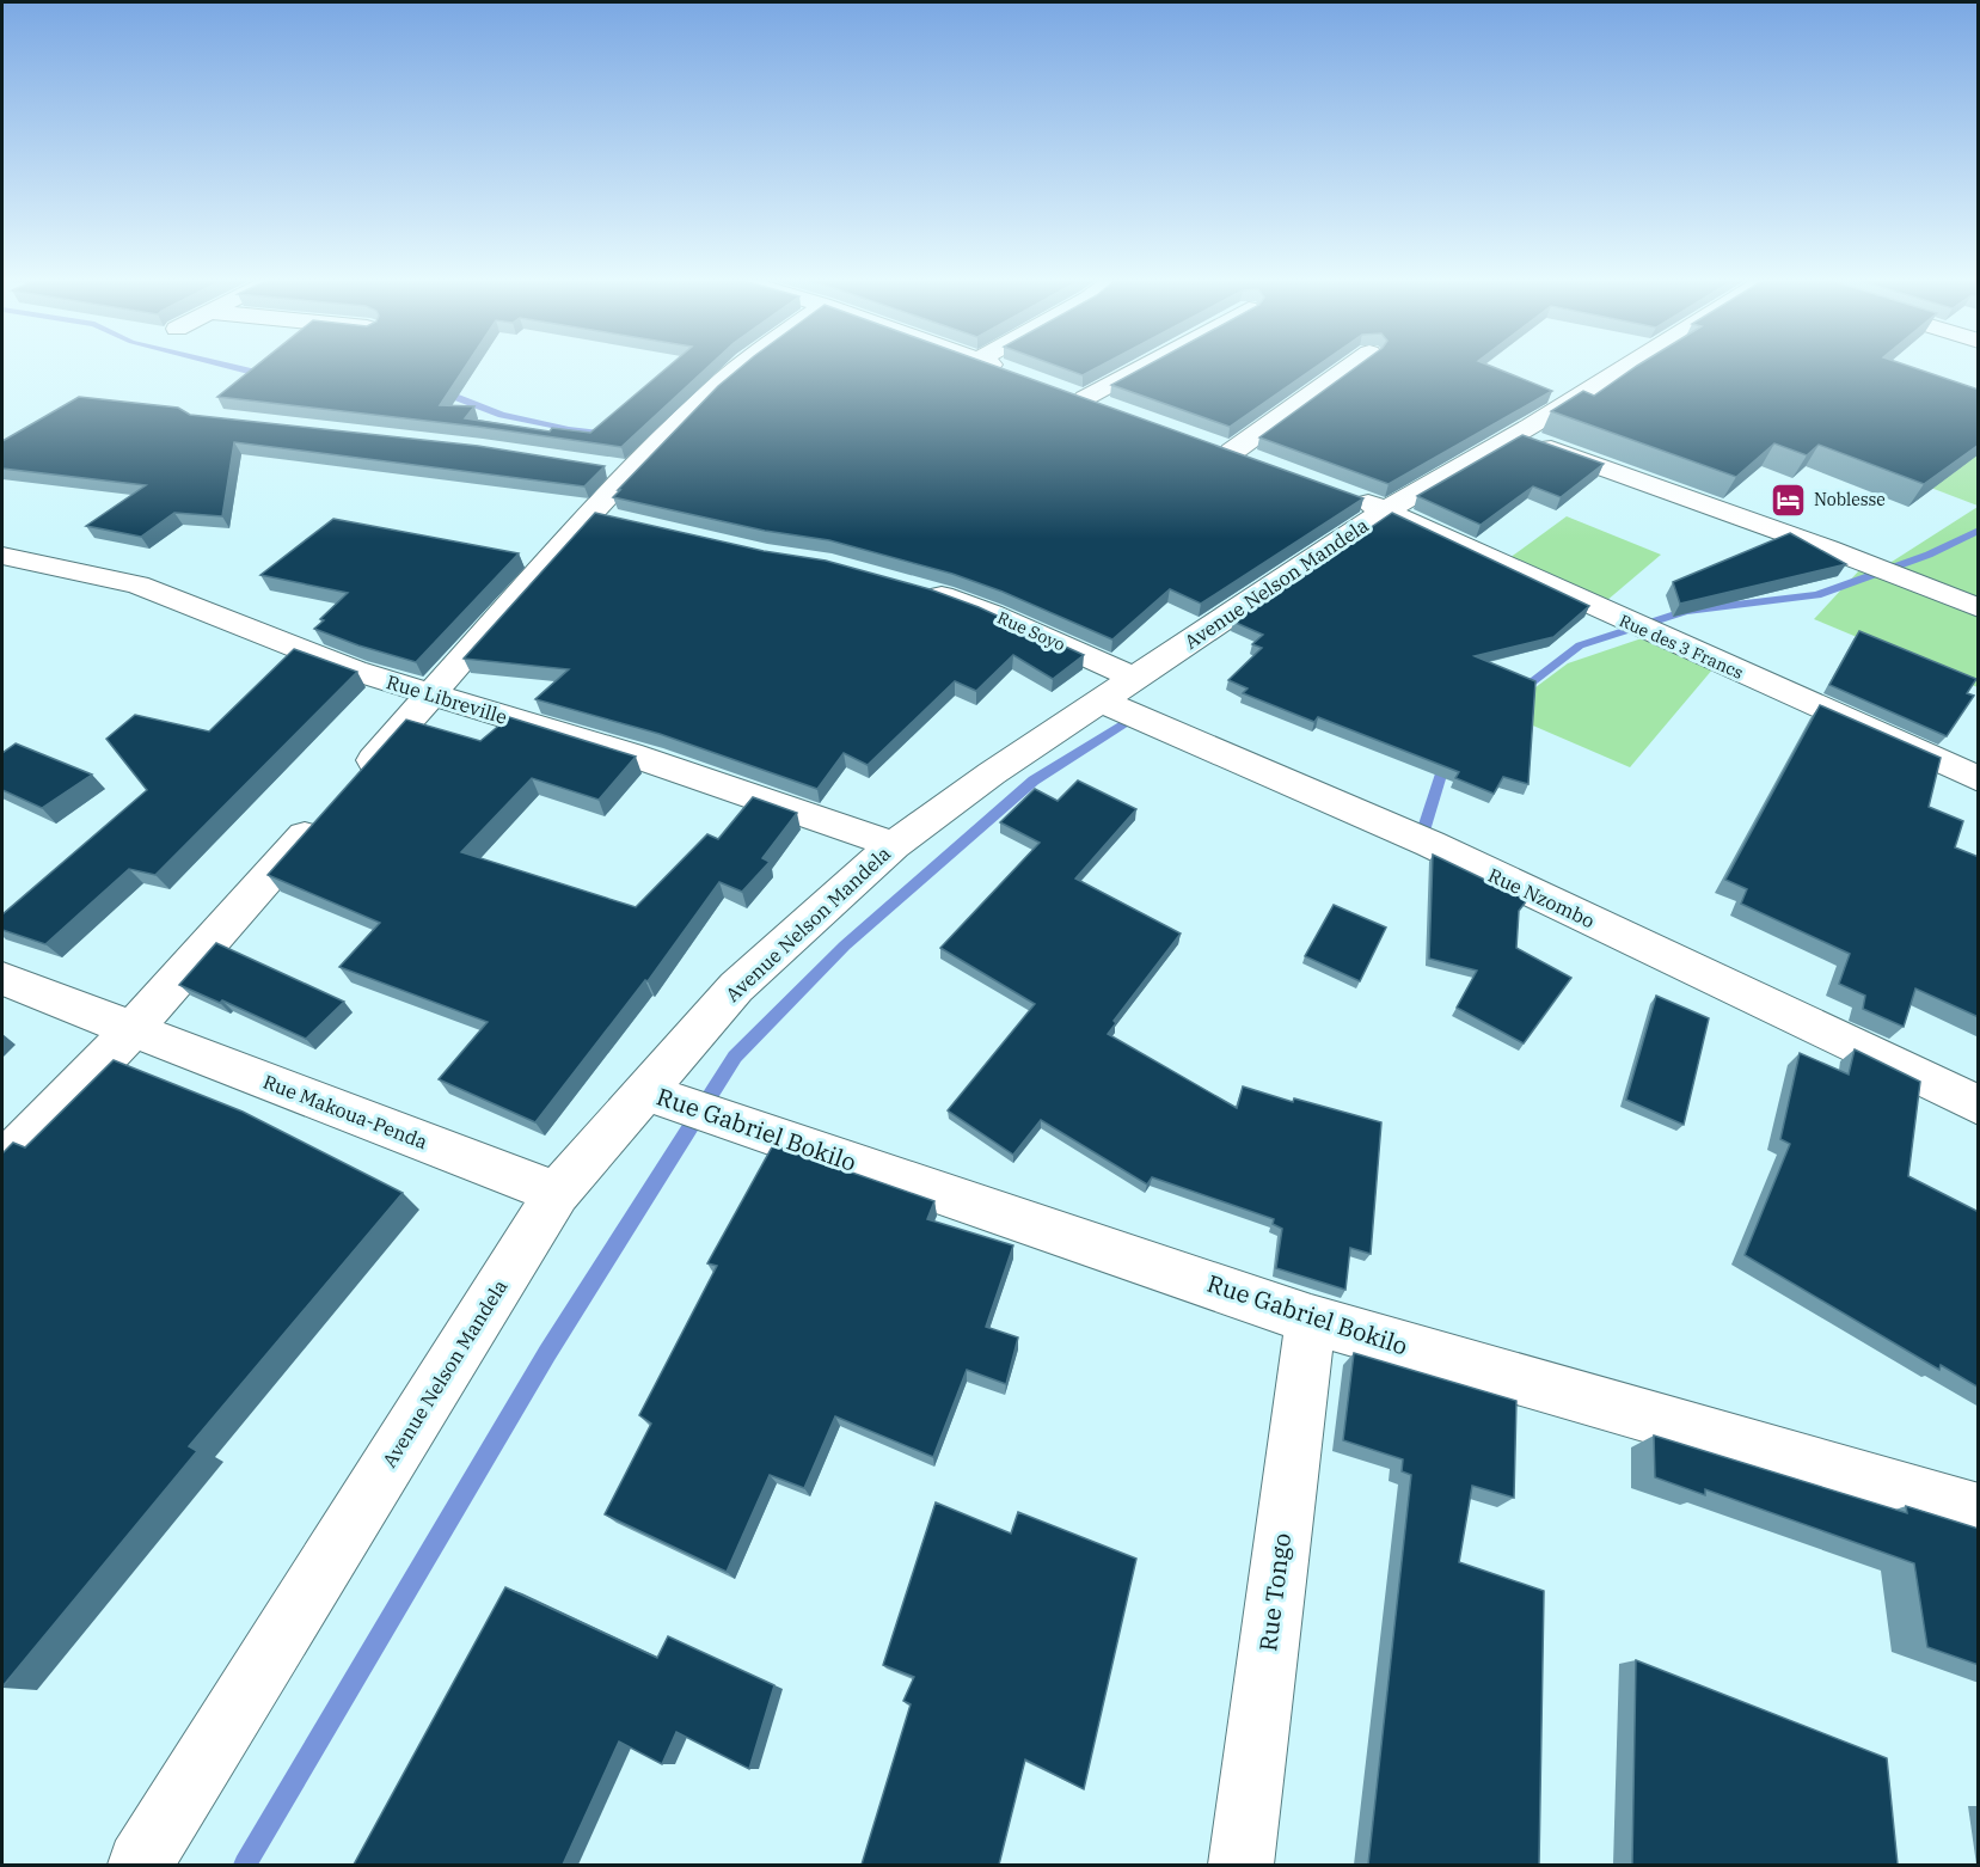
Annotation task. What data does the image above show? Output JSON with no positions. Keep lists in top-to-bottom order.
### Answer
{
  "streets": {
    "street": [
      "Avenue Nelson Mandela",
      "Rue Soyo",
      "Rue des 3 Francs",
      "Rue Libreville",
      "Rue Nzombo",
      "Rue Makoua-Penda",
      "Rue Gabriel Bokilo",
      "Rue Tongo"
    ]
  },
  "crossings": [
    ["Avenue Nelson Mandela", "Rue Soyo"],
    ["Avenue Nelson Mandela", "Rue des 3 Francs"],
    ["Avenue Nelson Mandela", "Rue Libreville"],
    ["Avenue Nelson Mandela", "Rue Nzombo"],
    ["Avenue Nelson Mandela", "Rue Makoua-Penda"],
    ["Avenue Nelson Mandela", "Rue Gabriel Bokilo"],
    ["Rue Gabriel Bokilo", "Rue Tongo"]
  ],
  "places": {
    "hotel": ["Noblesse"]
  }
}
